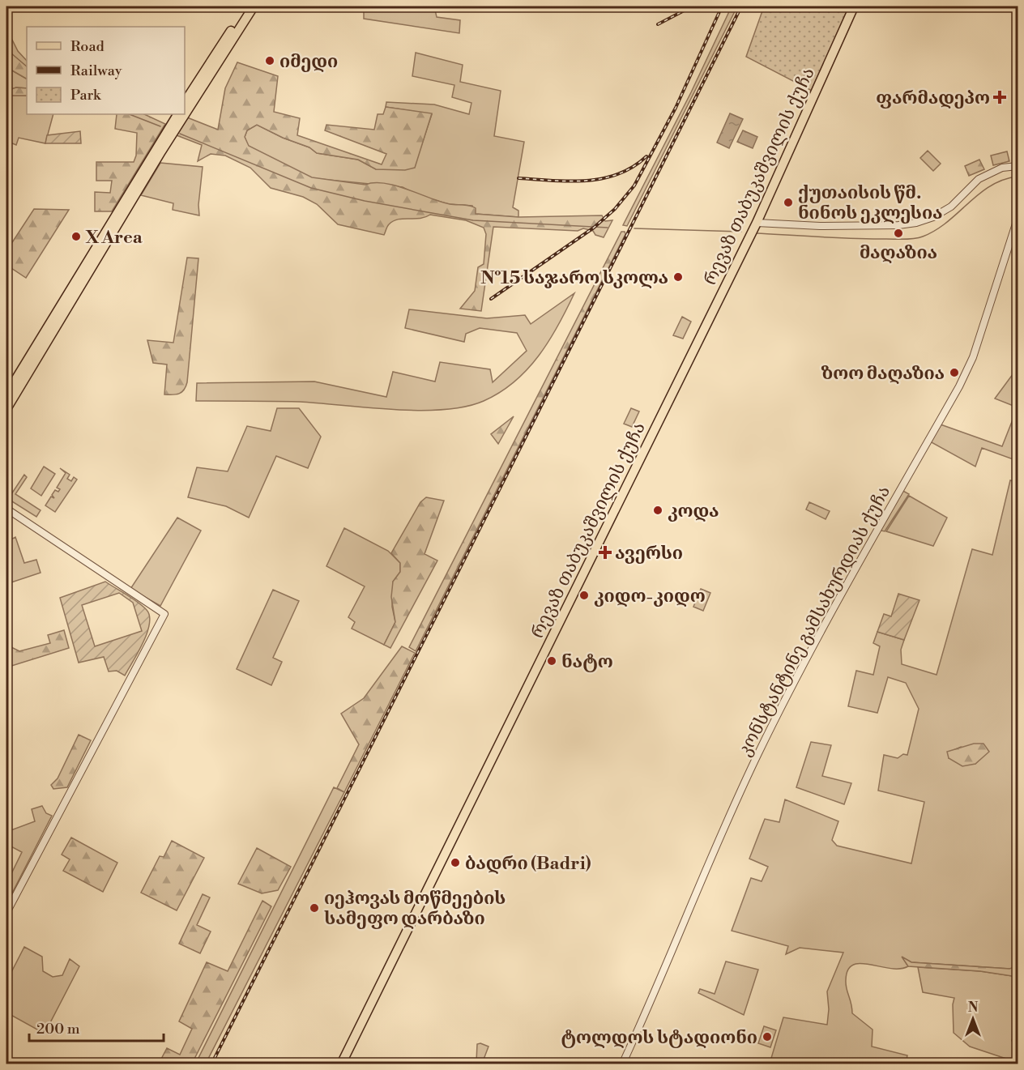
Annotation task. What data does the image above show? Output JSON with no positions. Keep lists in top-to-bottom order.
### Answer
{
  "streets": {
    "main road": ["რევაზ თაბუკაშვილის ქუჩა"],
    "street": ["კონსტანტინე გამსახურდიას ქუჩა"]
  },
  "places": {
    "other": [
      "იმედი",
      "ქუთაისის წმ. ნინოს ეკლესია",
      "მაღაზია",
      "X Area",
      "№15 საჯარო სკოლა",
      "ზოო მაღაზია",
      "კოდა",
      "კიდო-კიდო",
      "ნატო",
      "ბადრი (Badri)",
      "იეჰოვას მოწმეების სამეფო დარბაზი",
      "ტოლდოს სტადიონი"
    ],
    "health": ["ფარმადეპო", "ავერსი"]
  },
  "legend": ["Road", "Railway", "Park"],
  "scale_bar": "200 m",
  "north": "top"
}
